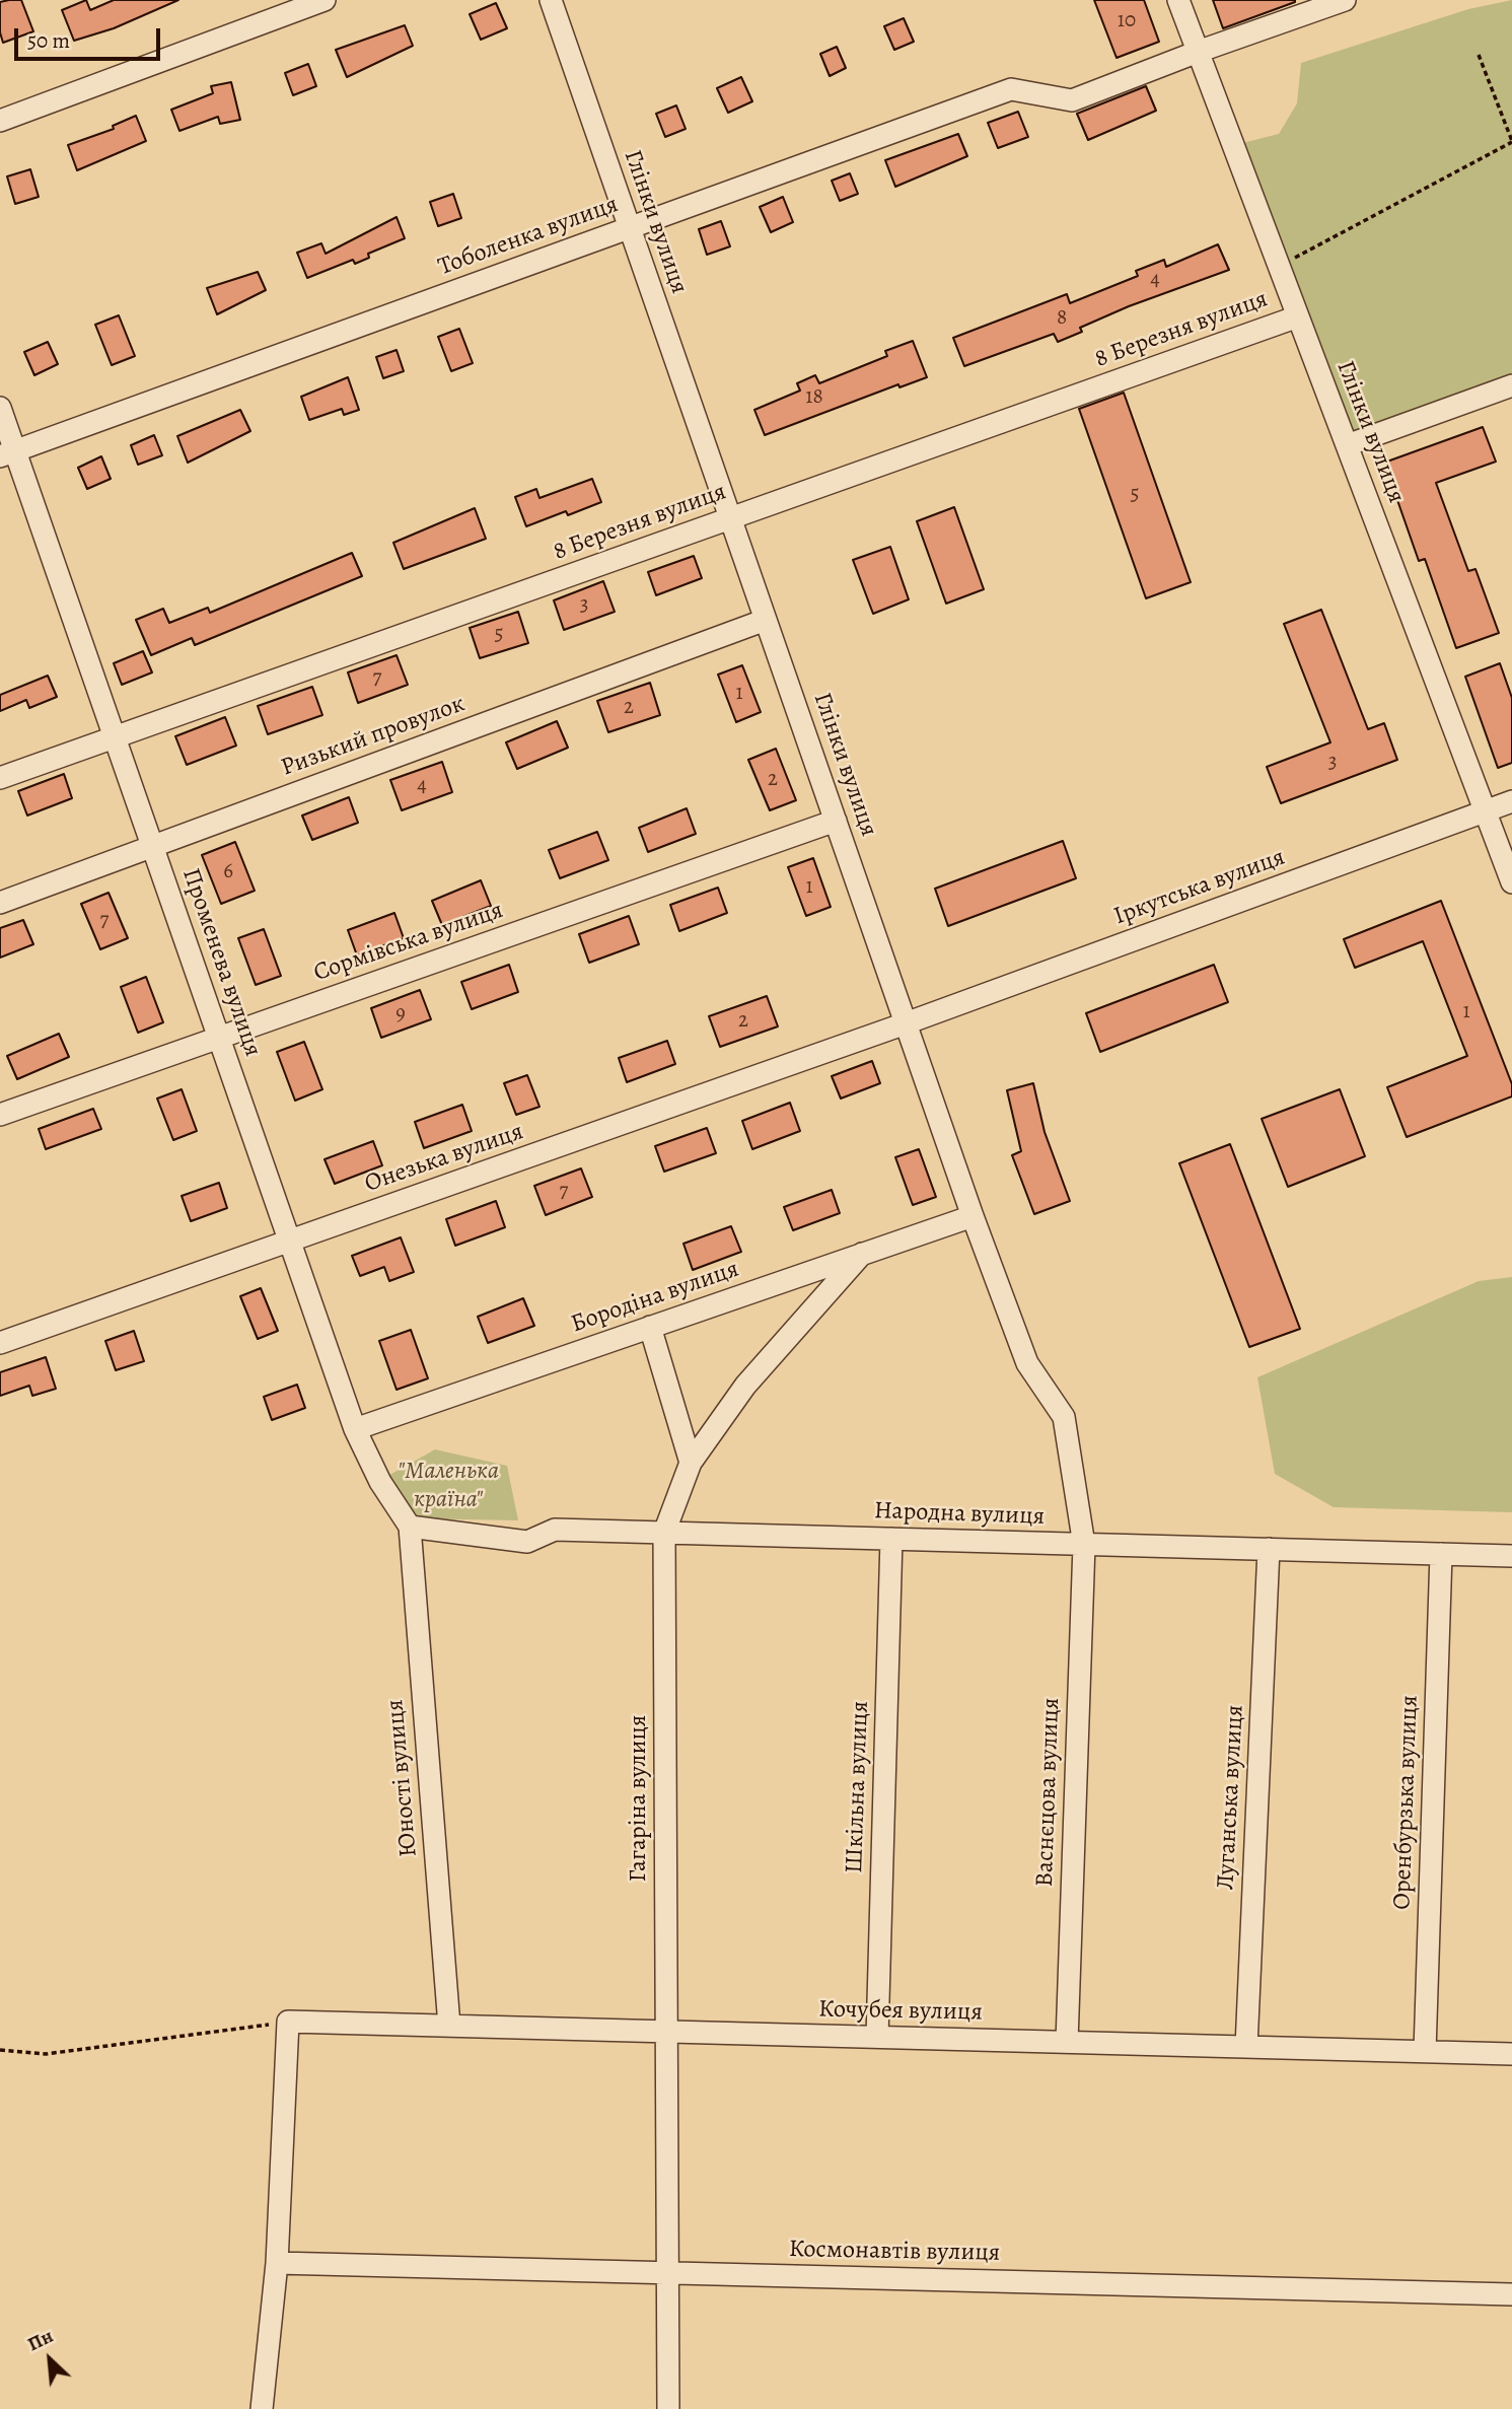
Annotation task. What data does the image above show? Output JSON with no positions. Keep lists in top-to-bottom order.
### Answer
{
  "streets": {
    "street": [
      "Глінки вулиця",
      "Тоболенка вулиця",
      "8 Березня вулиця",
      "Ризький провулок",
      "Іркутська вулиця",
      "Сормівська вулиця",
      "Променева вулиця",
      "Онезька вулиця",
      "Бородіна вулиця",
      "Народна вулиця",
      "Юності вулиця",
      "Шкільна вулиця",
      "Васнєцова вулиця",
      "Луганська вулиця",
      "Гагаріна вулиця",
      "Оренбурзька вулиця",
      "Кочубея вулиця",
      "Космонавтів вулиця"
    ]
  },
  "crossings": [
    ["Глінки вулиця", "Тоболенка вулиця"],
    ["Глінки вулиця", "8 Березня вулиця"],
    ["Глінки вулиця", "Ризький провулок"],
    ["Глінки вулиця", "Іркутська вулиця"],
    ["Глінки вулиця", "Сормівська вулиця"],
    ["Глінки вулиця", "Онезька вулиця"],
    ["Глінки вулиця", "Бородіна вулиця"],
    ["Глінки вулиця", "Народна вулиця"],
    ["Глінки вулиця", "Васнєцова вулиця"],
    ["Тоболенка вулиця", "Променева вулиця"],
    ["8 Березня вулиця", "Променева вулиця"],
    ["Ризький провулок", "Променева вулиця"],
    ["Іркутська вулиця", "Онезька вулиця"],
    ["Сормівська вулиця", "Променева вулиця"],
    ["Променева вулиця", "Онезька вулиця"],
    ["Променева вулиця", "Бородіна вулиця"],
    ["Променева вулиця", "Народна вулиця"],
    ["Променева вулиця", "Юності вулиця"],
    ["Бородіна вулиця", "Гагаріна вулиця"],
    ["Народна вулиця", "Юності вулиця"],
    ["Народна вулиця", "Шкільна вулиця"],
    ["Народна вулиця", "Васнєцова вулиця"],
    ["Народна вулиця", "Луганська вулиця"],
    ["Народна вулиця", "Гагаріна вулиця"],
    ["Народна вулиця", "Оренбурзька вулиця"],
    ["Юності вулиця", "Кочубея вулиця"],
    ["Шкільна вулиця", "Кочубея вулиця"],
    ["Васнєцова вулиця", "Кочубея вулиця"],
    ["Луганська вулиця", "Кочубея вулиця"],
    ["Гагаріна вулиця", "Кочубея вулиця"],
    ["Гагаріна вулиця", "Космонавтів вулиця"],
    ["Оренбурзька вулиця", "Кочубея вулиця"]
  ],
  "parks": ["\"Маленька країна\""],
  "house_numbers": [
    "10",
    "4",
    "8",
    "18",
    "5",
    "3",
    "5",
    "7",
    "1",
    "2",
    "3",
    "2",
    "4",
    "6",
    "1",
    "7",
    "1",
    "9",
    "2",
    "7"
  ],
  "scale_bar": "50 m",
  "north": "top left"
}
